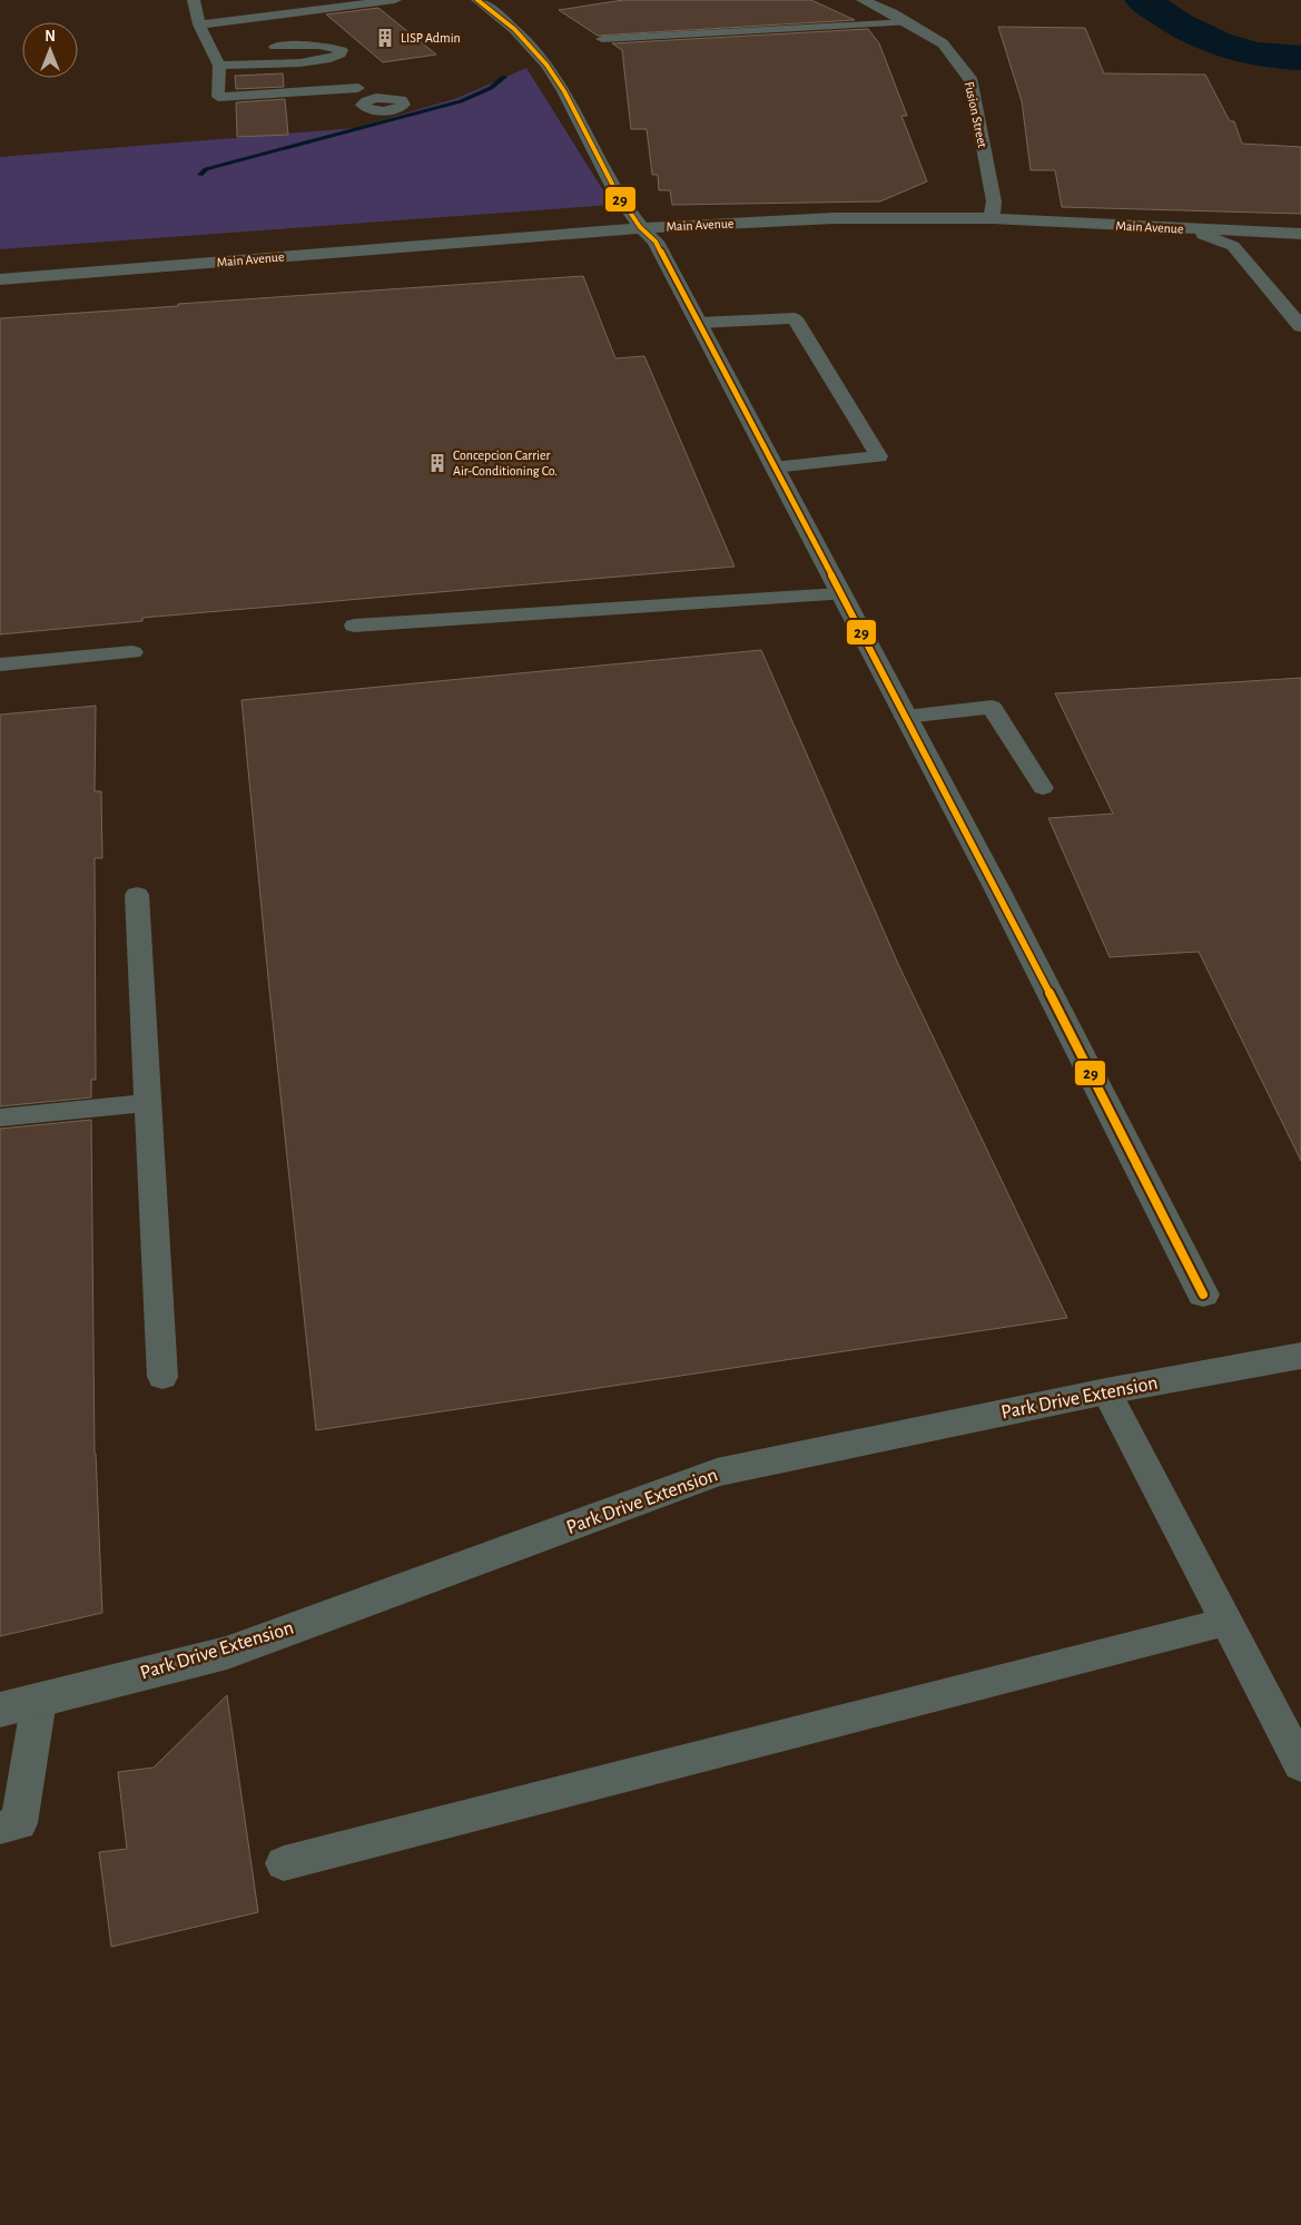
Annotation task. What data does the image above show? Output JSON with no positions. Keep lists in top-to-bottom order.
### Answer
{
  "streets": {
    "street": ["Fusion Street", "Main Avenue", "Park Drive Extension"]
  },
  "crossings": [
    ["Fusion Street", "Main Avenue"]
  ],
  "places": {
    "building": ["LISP Admin", "Concepcion Carrier Air-Conditioning Co."]
  },
  "lines": ["transit line 29"],
  "north": "top"
}
